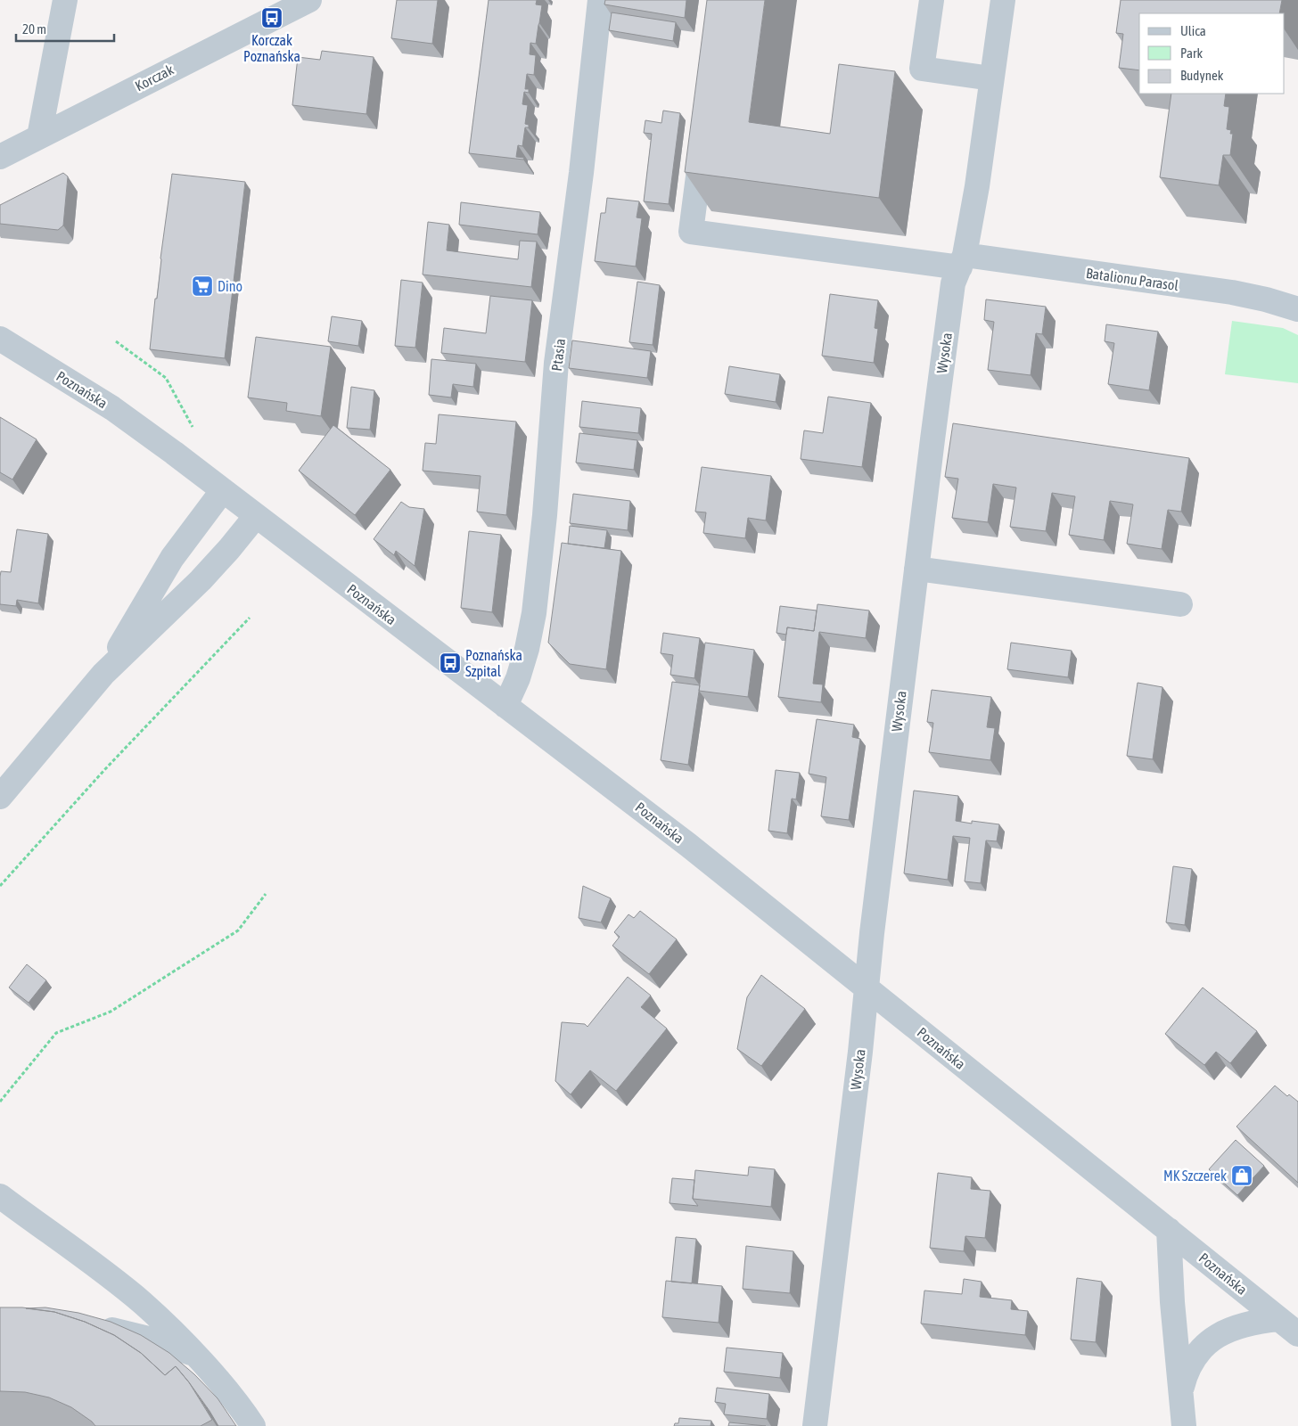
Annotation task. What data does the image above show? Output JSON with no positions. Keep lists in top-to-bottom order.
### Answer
{
  "streets": {
    "street": [
      "Korczak",
      "Batalionu Parasol",
      "Wysoka",
      "Ptasia",
      "Poznańska"
    ]
  },
  "crossings": [
    ["Batalionu Parasol", "Wysoka"],
    ["Wysoka", "Poznańska"],
    ["Ptasia", "Poznańska"]
  ],
  "places": {
    "bus stop": ["Korczak Poznańska", "Poznańska Szpital"],
    "supermarket": ["Dino"],
    "shop": ["MK Szczerek"]
  },
  "legend": ["Ulica", "Park", "Budynek"],
  "scale_bar": "20 m"
}
